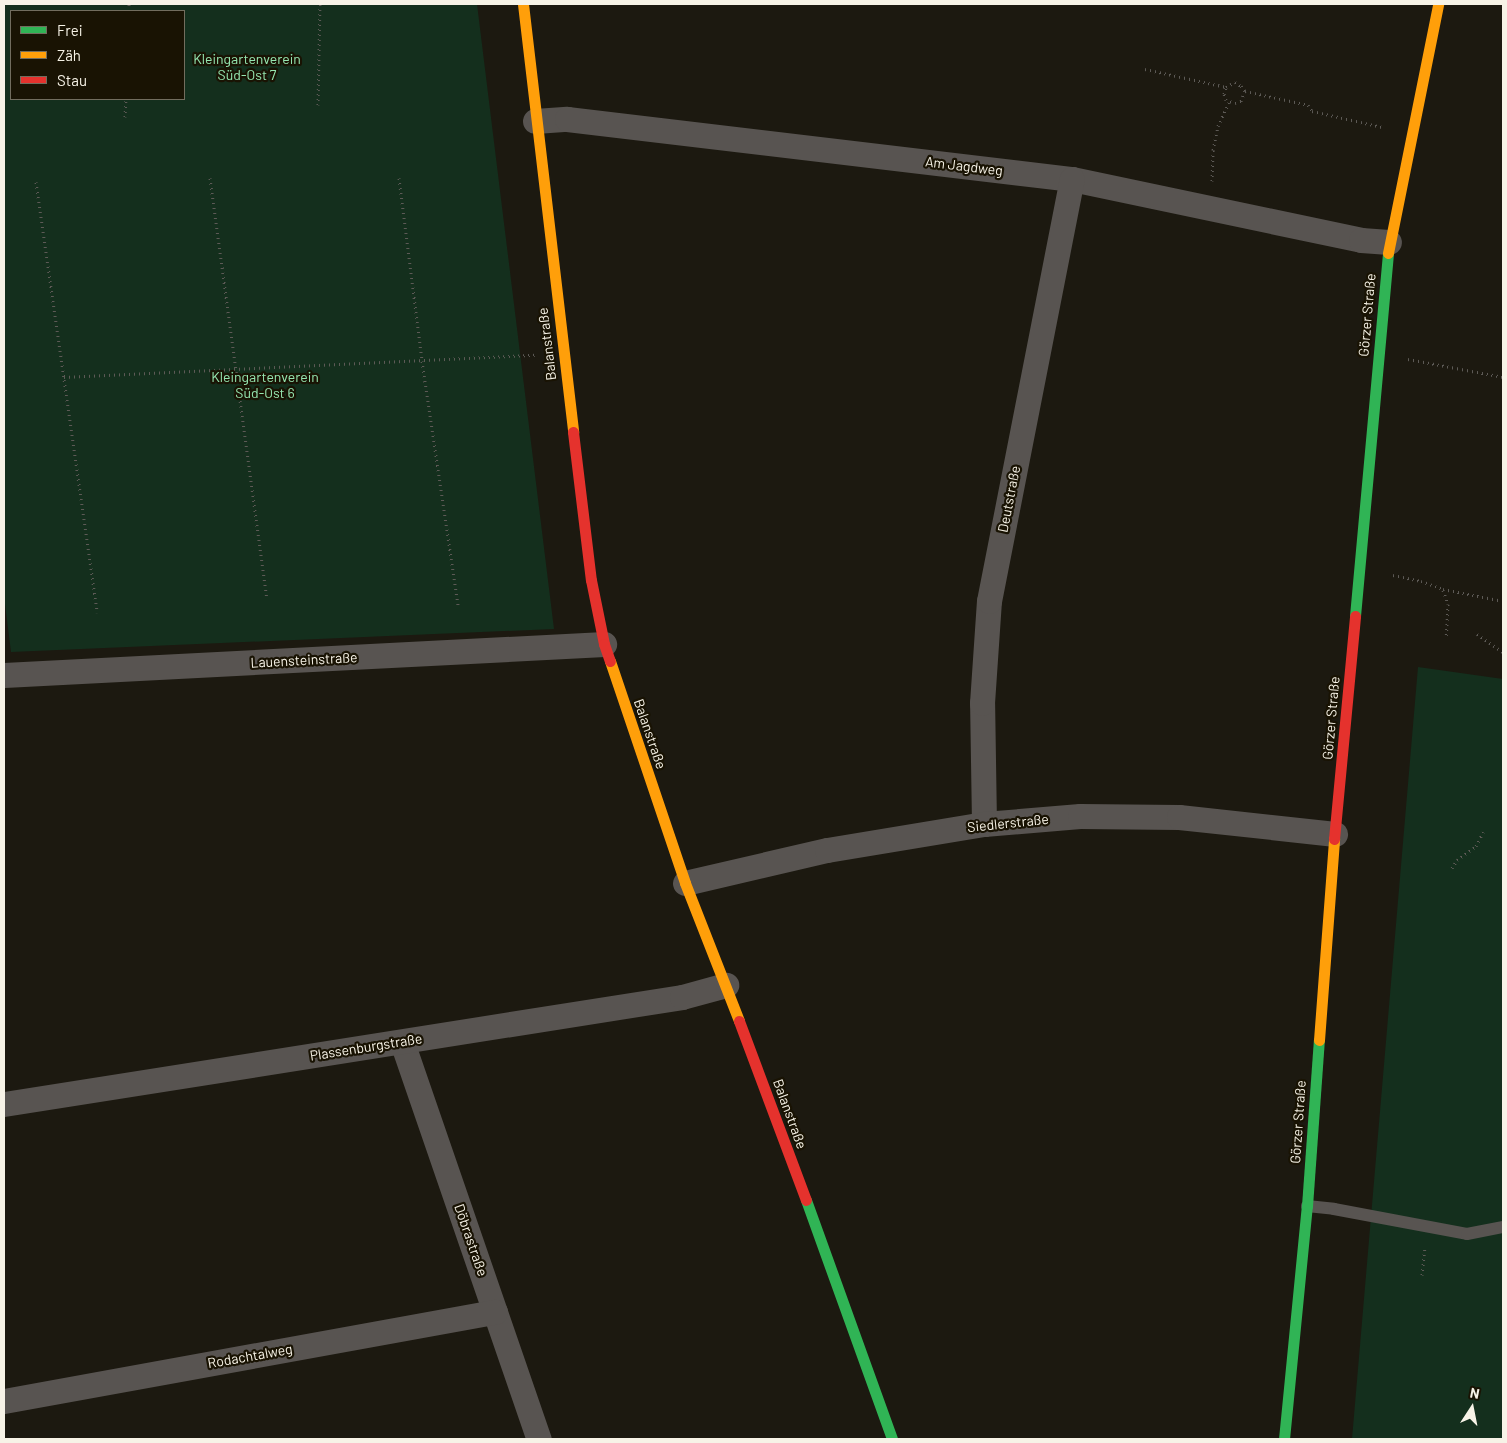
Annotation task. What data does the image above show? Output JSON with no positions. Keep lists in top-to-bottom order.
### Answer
{
  "streets": {
    "street": [
      "Am Jagdweg",
      "Görzer Straße",
      "Balanstraße",
      "Deutstraße",
      "Lauensteinstraße",
      "Siedlerstraße",
      "Plassenburgstraße",
      "Döbrastraße",
      "Rodachtalweg"
    ]
  },
  "crossings": [
    ["Am Jagdweg", "Görzer Straße"],
    ["Am Jagdweg", "Balanstraße"],
    ["Am Jagdweg", "Deutstraße"],
    ["Görzer Straße", "Siedlerstraße"],
    ["Balanstraße", "Lauensteinstraße"],
    ["Balanstraße", "Siedlerstraße"],
    ["Balanstraße", "Plassenburgstraße"],
    ["Deutstraße", "Siedlerstraße"],
    ["Plassenburgstraße", "Döbrastraße"],
    ["Döbrastraße", "Rodachtalweg"]
  ],
  "parks": ["Kleingartenverein Süd-Ost 7", "Kleingartenverein Süd-Ost 6"],
  "legend": ["Frei", "Zäh", "Stau"],
  "north": "top"
}
